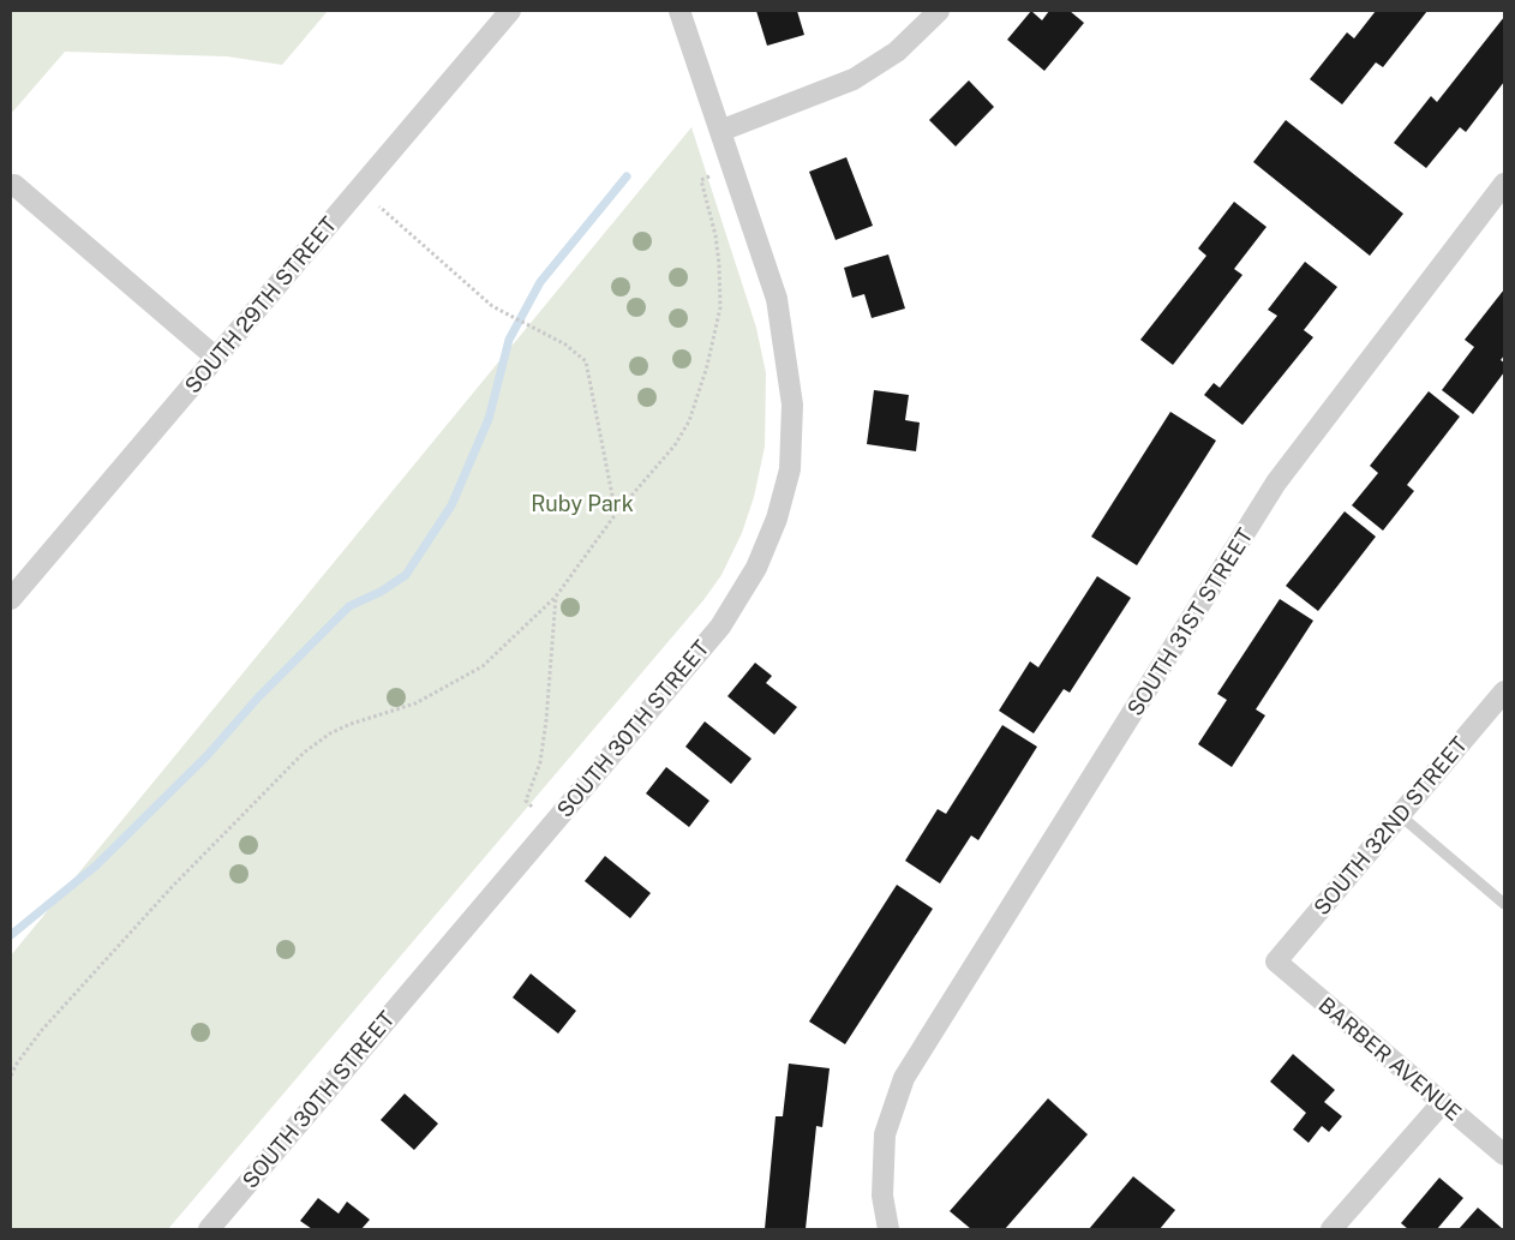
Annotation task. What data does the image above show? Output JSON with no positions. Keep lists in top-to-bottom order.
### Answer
{
  "streets": {
    "street": [
      "SOUTH 29TH STREET",
      "SOUTH 31ST STREET",
      "SOUTH 30TH STREET",
      "SOUTH 32ND STREET",
      "BARBER AVENUE"
    ]
  },
  "crossings": [
    ["SOUTH 32ND STREET", "BARBER AVENUE"]
  ],
  "parks": ["Ruby Park"]
}
